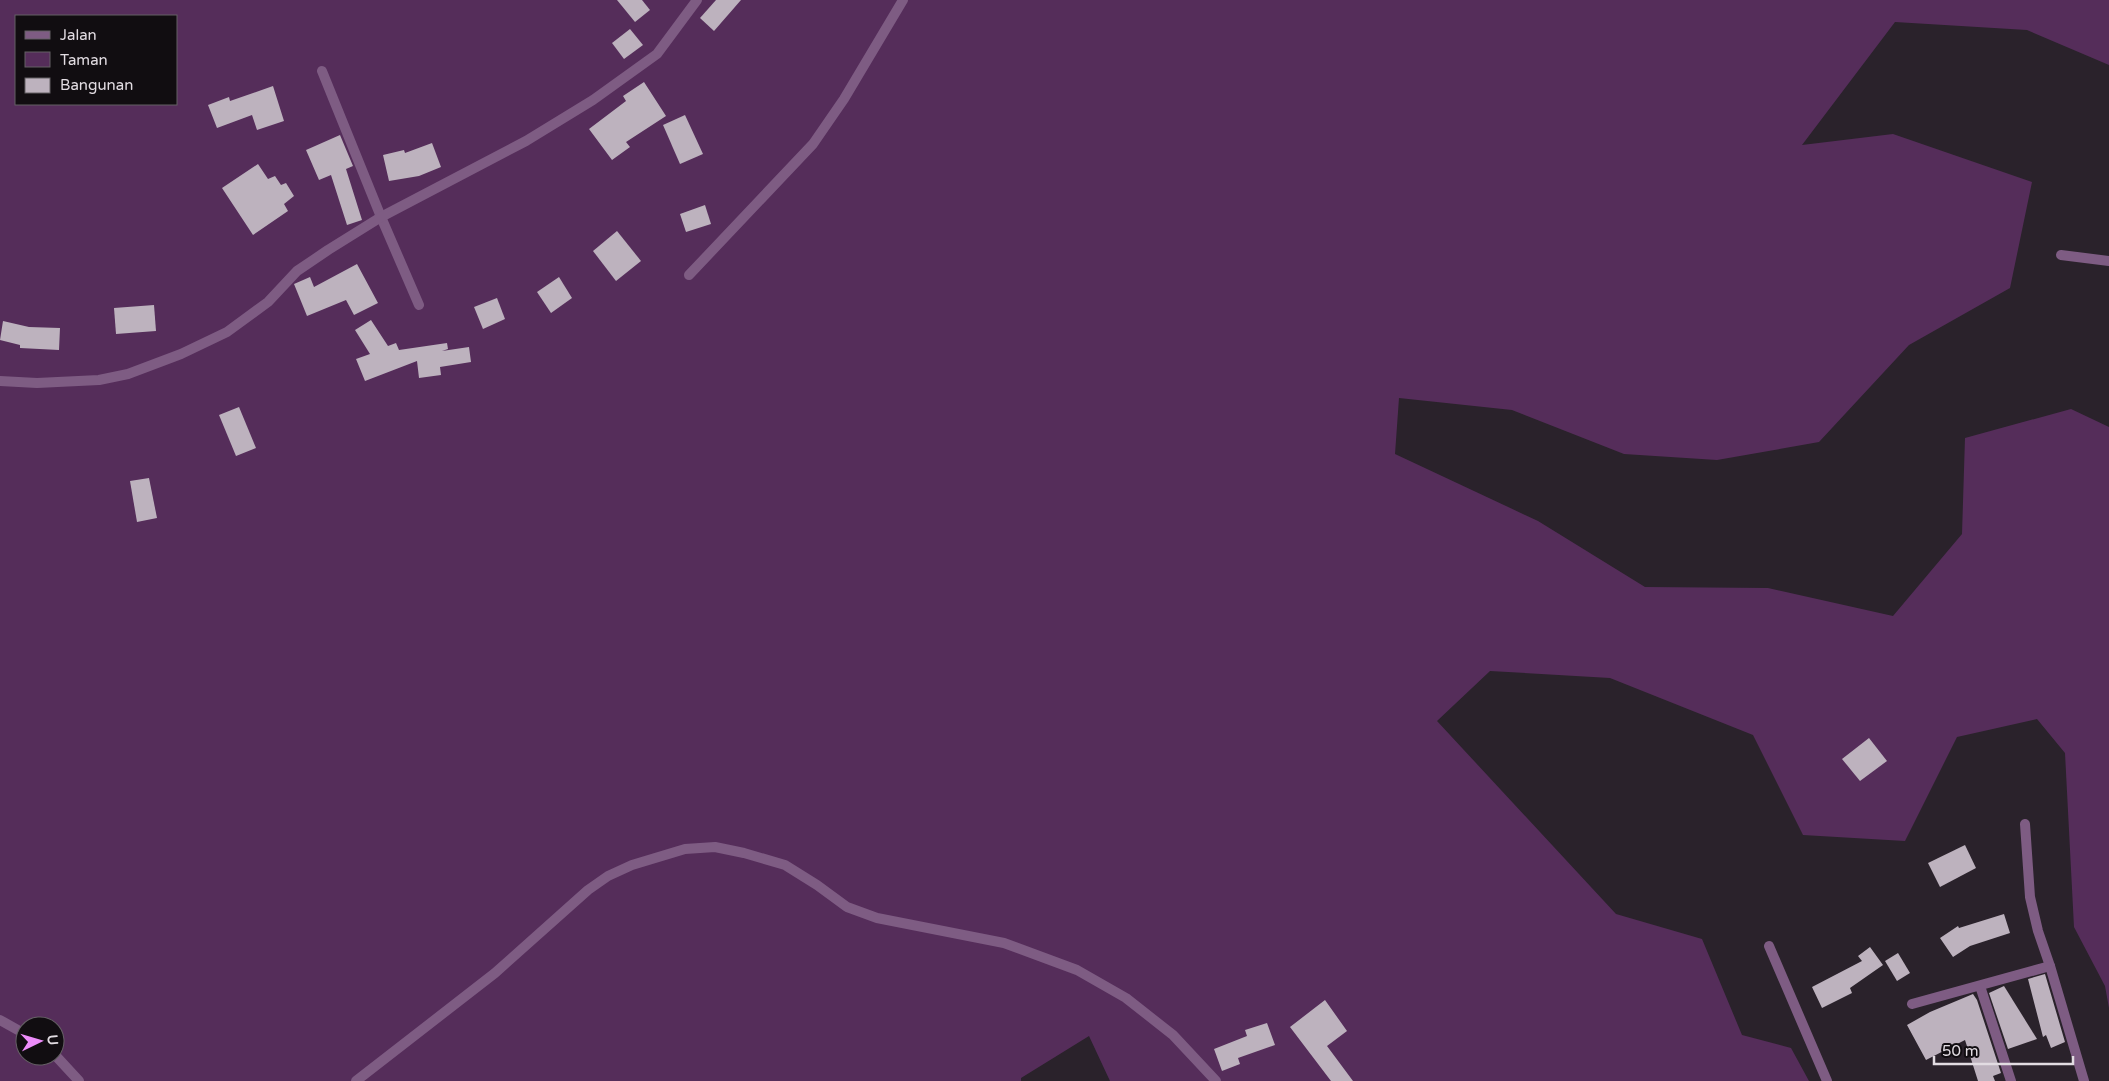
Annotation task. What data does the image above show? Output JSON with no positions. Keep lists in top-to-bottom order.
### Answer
{
  "legend": ["Jalan", "Taman", "Bangunan"],
  "scale_bar": "50 m",
  "north": "right"
}
